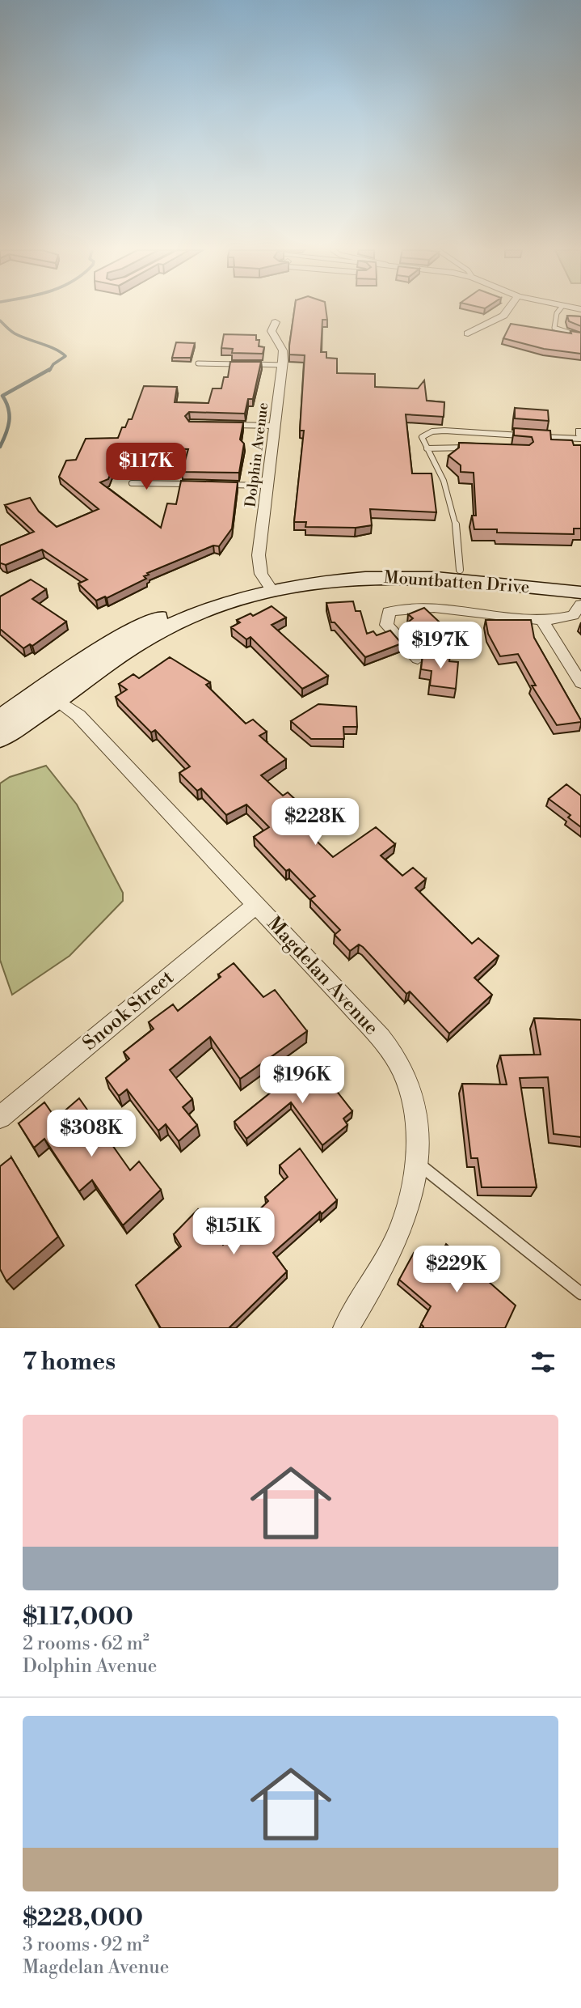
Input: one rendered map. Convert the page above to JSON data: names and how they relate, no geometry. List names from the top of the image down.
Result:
{
  "streets": {
    "main road": ["Mountbatten Drive"],
    "street": ["Dolphin Avenue", "Magdelan Avenue", "Snook Street"]
  },
  "crossings": [
    ["Dolphin Avenue", "Mountbatten Drive"],
    ["Mountbatten Drive", "Magdelan Avenue"],
    ["Magdelan Avenue", "Snook Street"]
  ],
  "page": {
    "price": [
      "$117K",
      "$197K",
      "$228K",
      "$196K",
      "$308K",
      "$151K",
      "$229K"
    ],
    "heading": "7 homes",
    "list": [
      {
        "name": "$117,000",
        "note": "2 rooms · 62 m² · Dolphin Avenue"
      },
      {
        "name": "$228,000",
        "note": "3 rooms · 92 m² · Magdelan Avenue"
      }
    ]
  }
}
